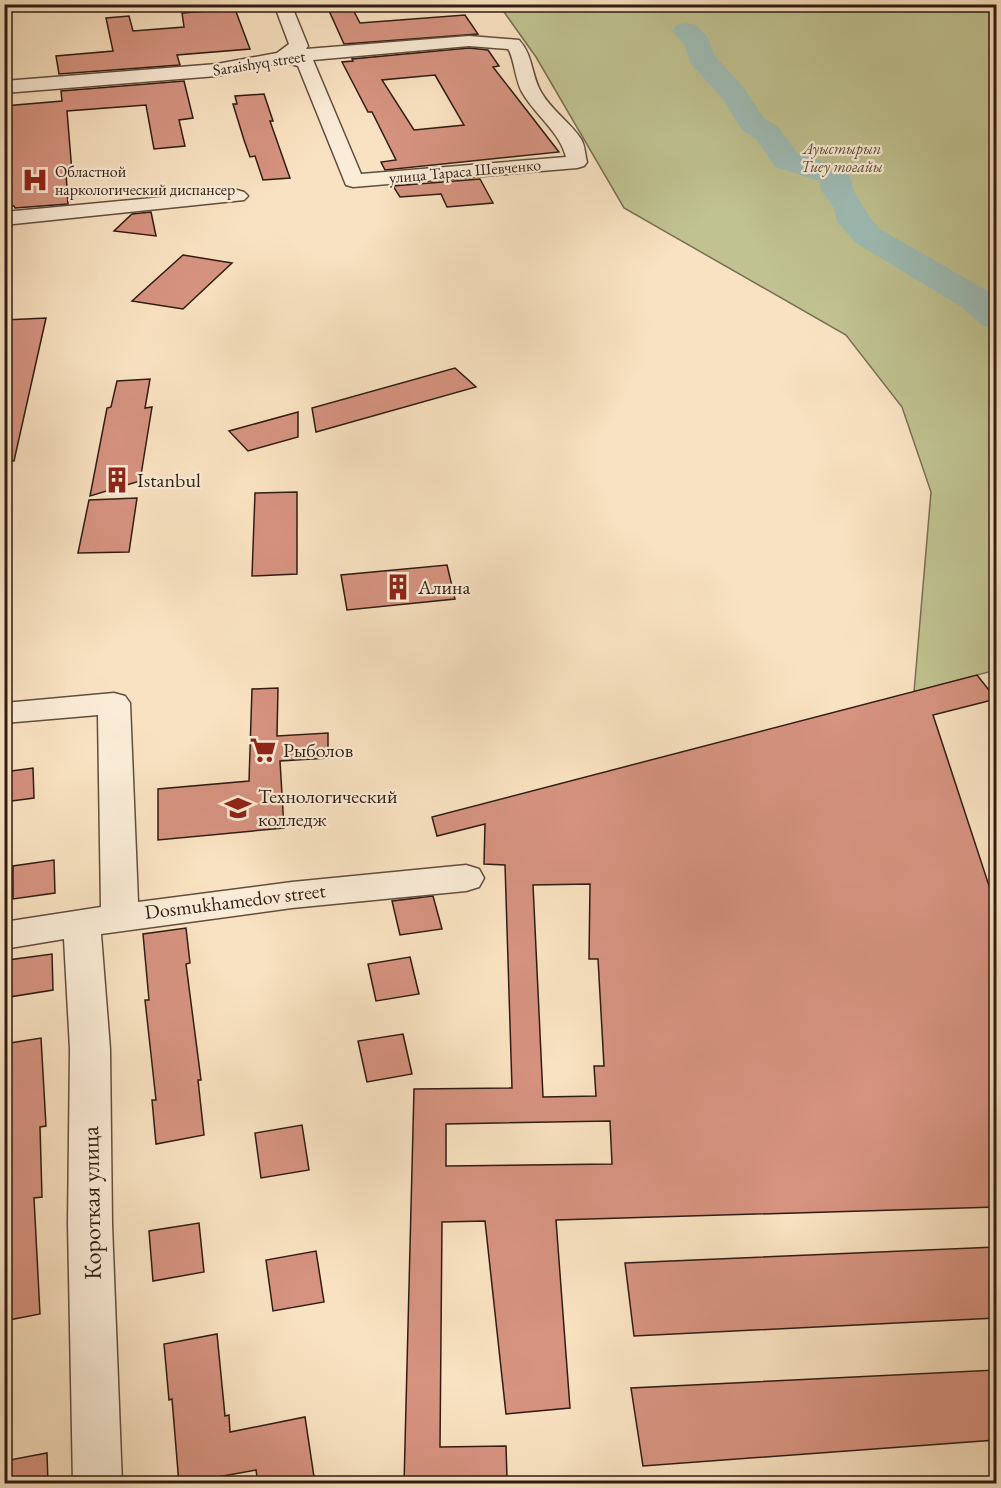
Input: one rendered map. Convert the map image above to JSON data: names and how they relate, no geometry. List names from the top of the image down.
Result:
{
  "streets": {
    "street": [
      "Saraishyq street",
      "улица Тараса Шевченко",
      "Dosmukhamedov street",
      "Короткая улица"
    ]
  },
  "crossings": [
    ["Saraishyq street", "улица Тараса Шевченко"],
    ["Dosmukhamedov street", "Короткая улица"]
  ],
  "parks": ["Ауыстырып Тиеу тоғайы"],
  "places": {
    "hospital": ["Областной наркологический диспансер"],
    "building": ["Istanbul", "Алина"],
    "supermarket": ["Рыболов"],
    "school or university": ["Технологический колледж"]
  }
}
